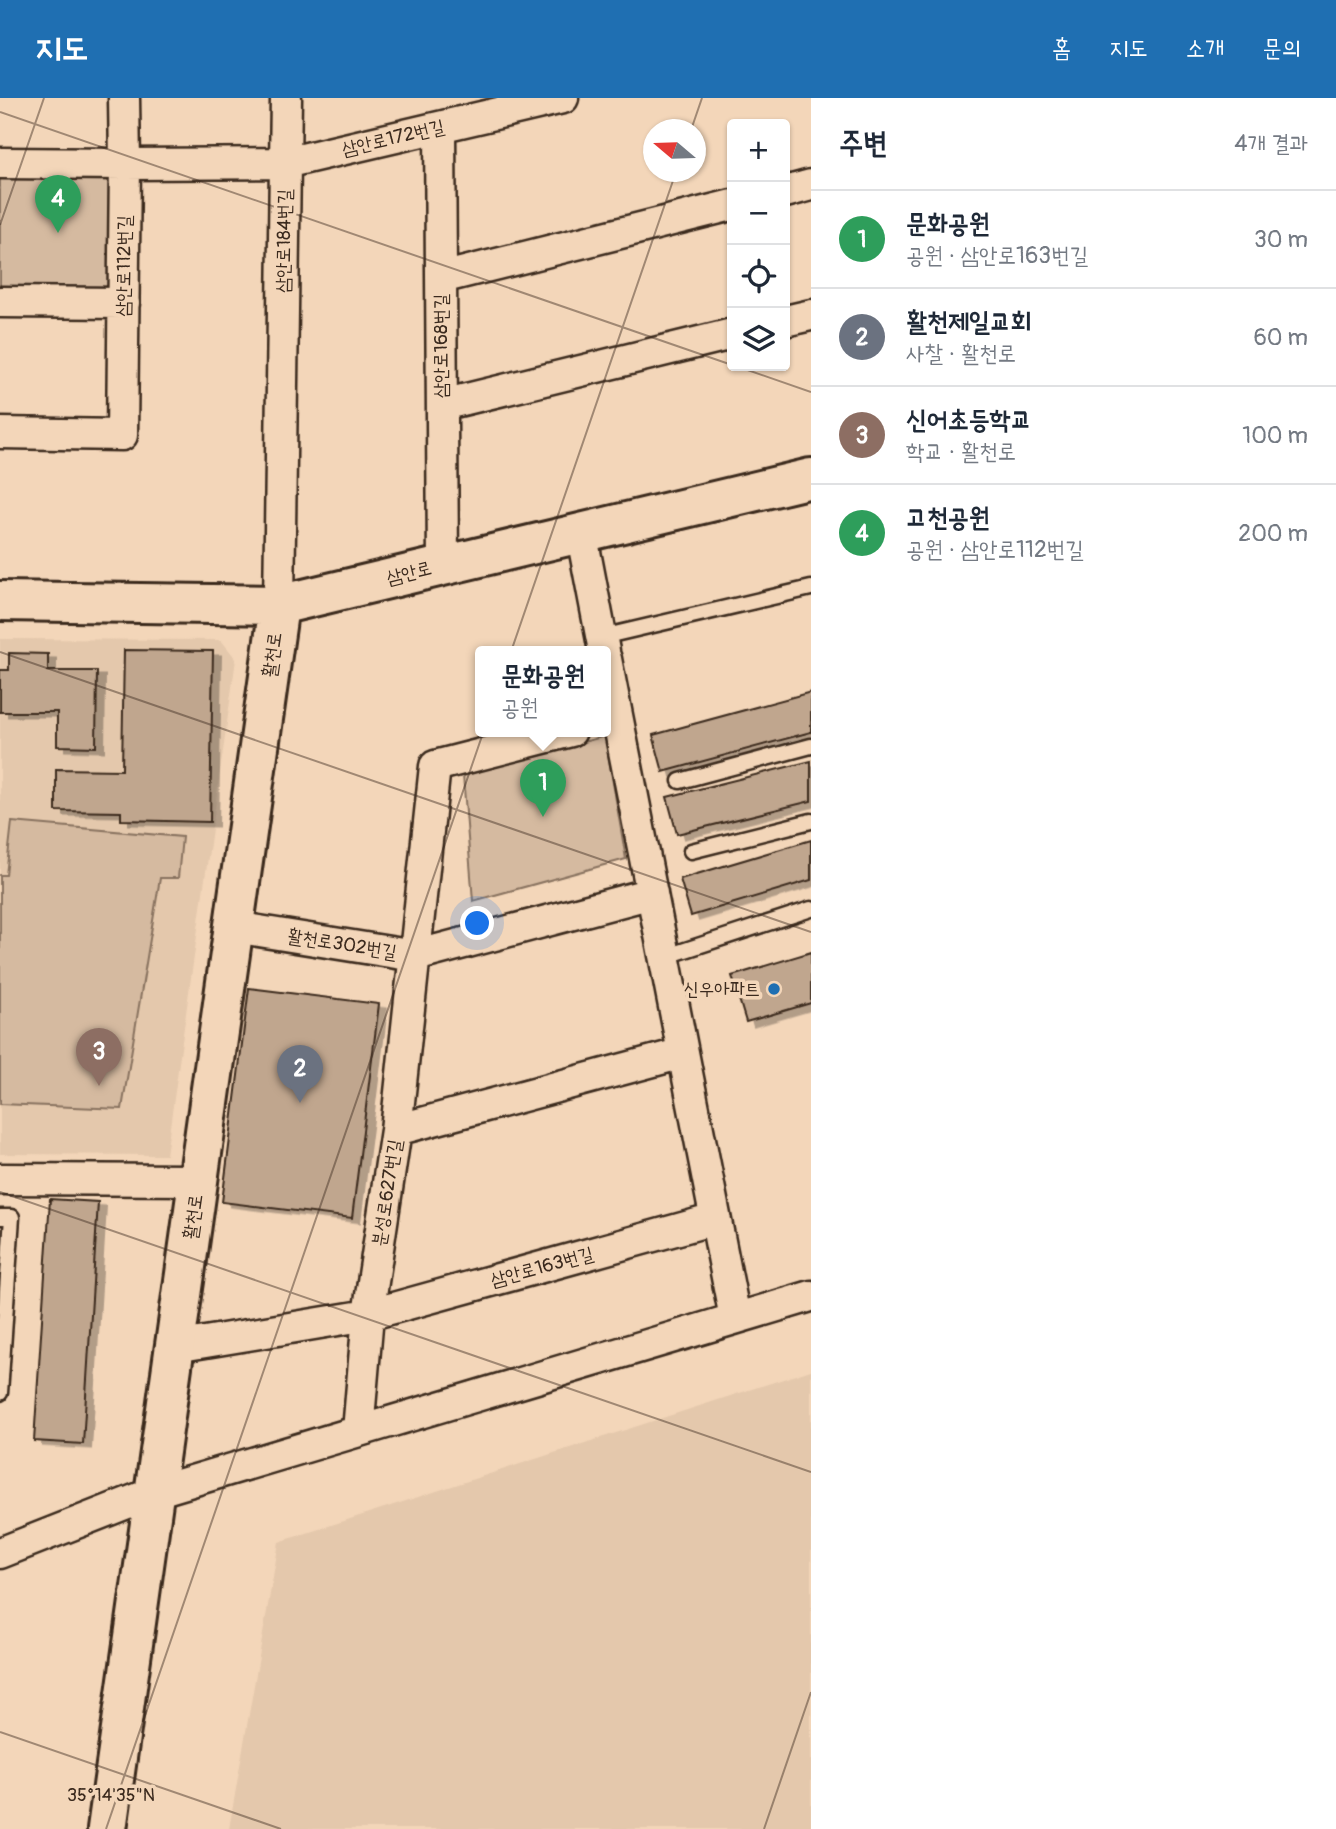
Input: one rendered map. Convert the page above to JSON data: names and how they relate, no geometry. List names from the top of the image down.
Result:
{
  "streets": {
    "street": [
      "삼안로172번길",
      "삼안로184번길",
      "삼안로112번길",
      "삼안로168번길",
      "삼안로",
      "활천로",
      "활천로302번길",
      "분성로627번길",
      "삼안로163번길"
    ]
  },
  "crossings": [
    ["삼안로172번길", "삼안로184번길"],
    ["삼안로172번길", "삼안로168번길"],
    ["삼안로184번길", "삼안로112번길"],
    ["삼안로184번길", "삼안로"],
    ["삼안로184번길", "활천로"],
    ["삼안로168번길", "삼안로"],
    ["삼안로", "활천로"],
    ["활천로", "활천로302번길"],
    ["활천로", "삼안로163번길"],
    ["활천로302번길", "분성로627번길"],
    ["분성로627번길", "삼안로163번길"]
  ],
  "places": ["신우아파트"],
  "north": "left",
  "page": {
    "header": "지도",
    "nav": [
      "홈",
      "지도",
      "소개",
      "문의"
    ],
    "heading": ["주변", "4개 결과"],
    "map_buttons": ["+", "−"],
    "pins": [
      "4",
      "1",
      "3",
      "2"
    ],
    "list": [
      {
        "mark": "1",
        "name": "문화공원",
        "note": "공원 · 삼안로163번길",
        "value": "30 m"
      },
      {
        "mark": "2",
        "name": "활천제일교회",
        "note": "사찰 · 활천로",
        "value": "60 m"
      },
      {
        "mark": "3",
        "name": "신어초등학교",
        "note": "학교 · 활천로",
        "value": "100 m"
      },
      {
        "mark": "4",
        "name": "고천공원",
        "note": "공원 · 삼안로112번길",
        "value": "200 m"
      }
    ],
    "popup": ["문화공원", "공원"]
  },
  "coordinates": ["35°14'35\"N"]
}
